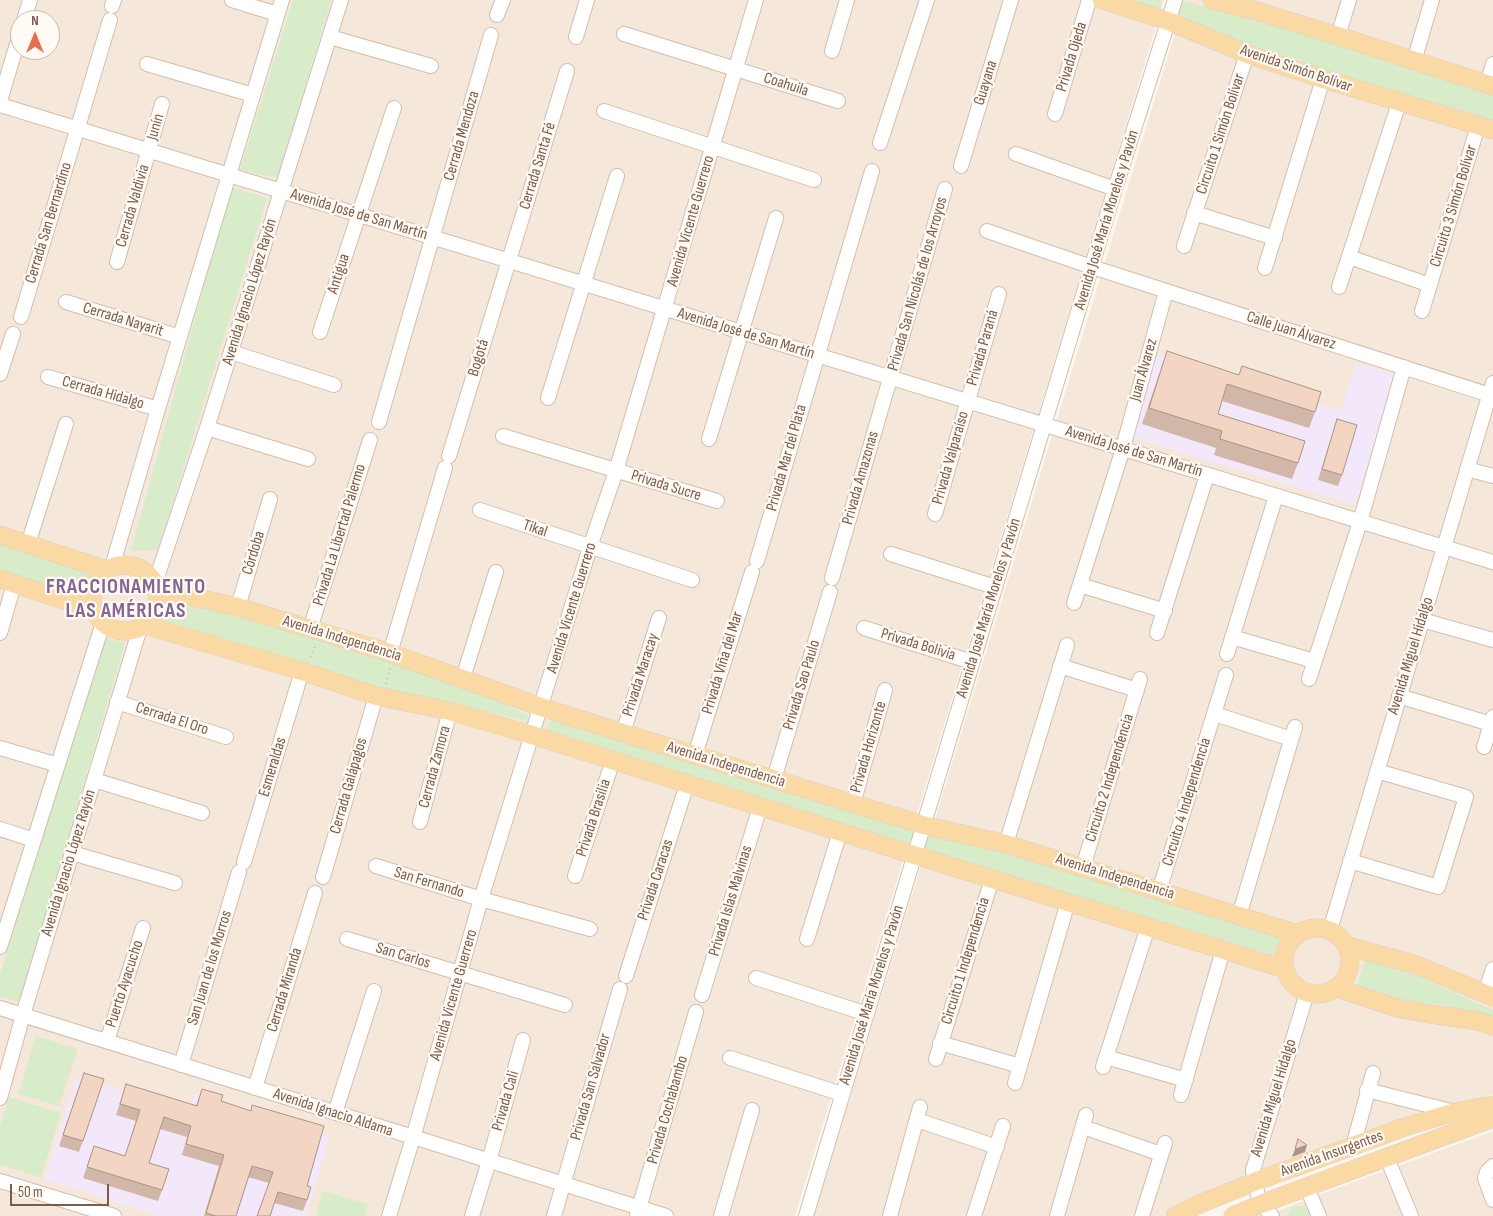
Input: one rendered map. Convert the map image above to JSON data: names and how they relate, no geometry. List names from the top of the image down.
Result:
{
  "streets": {
    "main road": ["Avenida Simón Bolívar", "Avenida Independencia", "Avenida Insurgentes"],
    "street": [
      "Privada Ojeda",
      "Guayana",
      "Coahuila",
      "Junín",
      "Circuito 1 Simón Bolívar",
      "Cerrada Mendoza",
      "Cerrada Santa Fé",
      "Cerrada Valdivia",
      "Circuito 3 Simón Bolívar",
      "Avenida José de San Martín",
      "Avenida José María Morelos y Pavón",
      "Avenida Vicente Guerrero",
      "Cerrada San Bernardino",
      "Antigua",
      "Privada San Nicolás de los Arroyos",
      "Avenida Ignacio López Rayón",
      "Cerrada Nayarit",
      "Calle Juan Álvarez",
      "Privada Paraná",
      "Bogotá",
      "Juan Álvarez",
      "Cerrada Hidalgo",
      "Privada Mar del Plata",
      "Privada Valparaíso",
      "Privada Amazonas",
      "Privada Sucre",
      "Tikal",
      "Privada La Libertad Palermo",
      "Córdoba",
      "Privada Bolivia",
      "Avenida Miguel Hidalgo",
      "Privada Viña del Mar",
      "Privada Maracay",
      "Privada Sao Paulo",
      "Cerrada El Oro",
      "Privada Horizonte",
      "Esmeraldas",
      "Cerrada Zamora",
      "Circuito 2 Independencia",
      "Cerrada Galápagos",
      "Circuito 4 Independencia",
      "Privada Brasilia",
      "Privada Caracas",
      "San Fernando",
      "Privada Islas Malvinas",
      "San Carlos",
      "Circuito 1 Independencia",
      "San Juan de los Morros",
      "Puerto Ayacucho",
      "Cerrada Miranda",
      "Privada San Salvador",
      "Privada Cali",
      "Privada Cochabambo",
      "Avenida Ignacio Aldama"
    ]
  },
  "crossings": [
    ["Avenida Simón Bolívar", "Circuito 1 Simón Bolívar"],
    ["Avenida Simón Bolívar", "Circuito 3 Simón Bolívar"],
    ["Avenida Simón Bolívar", "Avenida José María Morelos y Pavón"],
    ["Coahuila", "Avenida Vicente Guerrero"],
    ["Junín", "Cerrada Valdivia"],
    ["Junín", "Avenida José de San Martín"],
    ["Cerrada Mendoza", "Avenida José de San Martín"],
    ["Cerrada Santa Fé", "Avenida José de San Martín"],
    ["Cerrada Santa Fé", "Bogotá"],
    ["Cerrada Valdivia", "Avenida José de San Martín"],
    ["Avenida José de San Martín", "Avenida José María Morelos y Pavón"],
    ["Avenida José de San Martín", "Avenida Vicente Guerrero"],
    ["Avenida José de San Martín", "Cerrada San Bernardino"],
    ["Avenida José de San Martín", "Antigua"],
    ["Avenida José de San Martín", "Privada San Nicolás de los Arroyos"],
    ["Avenida José de San Martín", "Avenida Ignacio López Rayón"],
    ["Avenida José de San Martín", "Privada Paraná"],
    ["Avenida José de San Martín", "Bogotá"],
    ["Avenida José de San Martín", "Juan Álvarez"],
    ["Avenida José de San Martín", "Privada Mar del Plata"],
    ["Avenida José de San Martín", "Privada Valparaíso"],
    ["Avenida José de San Martín", "Privada Amazonas"],
    ["Avenida José de San Martín", "Avenida Miguel Hidalgo"],
    ["Avenida José María Morelos y Pavón", "Calle Juan Álvarez"],
    ["Avenida José María Morelos y Pavón", "Avenida Independencia"],
    ["Avenida José María Morelos y Pavón", "Privada Bolivia"],
    ["Avenida Vicente Guerrero", "Privada Sucre"],
    ["Avenida Vicente Guerrero", "Tikal"],
    ["Avenida Vicente Guerrero", "Avenida Independencia"],
    ["Avenida Vicente Guerrero", "San Fernando"],
    ["Avenida Vicente Guerrero", "San Carlos"],
    ["Avenida Vicente Guerrero", "Avenida Ignacio Aldama"],
    ["Privada San Nicolás de los Arroyos", "Privada Amazonas"],
    ["Avenida Ignacio López Rayón", "Avenida Independencia"],
    ["Avenida Ignacio López Rayón", "Cerrada El Oro"],
    ["Avenida Ignacio López Rayón", "Avenida Ignacio Aldama"],
    ["Calle Juan Álvarez", "Juan Álvarez"],
    ["Calle Juan Álvarez", "Avenida Miguel Hidalgo"],
    ["Privada Paraná", "Privada Valparaíso"],
    ["Bogotá", "Avenida Independencia"],
    ["Privada Mar del Plata", "Privada Viña del Mar"],
    ["Privada Amazonas", "Privada Sao Paulo"],
    ["Privada La Libertad Palermo", "Avenida Independencia"],
    ["Córdoba", "Avenida Independencia"],
    ["Avenida Independencia", "Avenida Miguel Hidalgo"],
    ["Avenida Independencia", "Privada Viña del Mar"],
    ["Avenida Independencia", "Privada Maracay"],
    ["Avenida Independencia", "Privada Sao Paulo"],
    ["Avenida Independencia", "Privada Horizonte"],
    ["Avenida Independencia", "Esmeraldas"],
    ["Avenida Independencia", "Cerrada Zamora"],
    ["Avenida Independencia", "Circuito 2 Independencia"],
    ["Avenida Independencia", "Cerrada Galápagos"],
    ["Avenida Independencia", "Circuito 4 Independencia"],
    ["Avenida Independencia", "Privada Brasilia"],
    ["Avenida Independencia", "Privada Caracas"],
    ["Avenida Independencia", "Privada Islas Malvinas"],
    ["Avenida Independencia", "Circuito 1 Independencia"],
    ["Avenida Miguel Hidalgo", "Avenida Insurgentes"],
    ["Esmeraldas", "San Juan de los Morros"],
    ["San Juan de los Morros", "Avenida Ignacio Aldama"],
    ["Puerto Ayacucho", "Avenida Ignacio Aldama"],
    ["Cerrada Miranda", "Avenida Ignacio Aldama"],
    ["Privada San Salvador", "Avenida Ignacio Aldama"],
    ["Privada Cali", "Avenida Ignacio Aldama"],
    ["Privada Cochabambo", "Avenida Ignacio Aldama"]
  ],
  "districts": ["FRACCIONAMIENTO LAS AMÉRICAS"],
  "scale_bar": "50 m",
  "north": "top"
}
